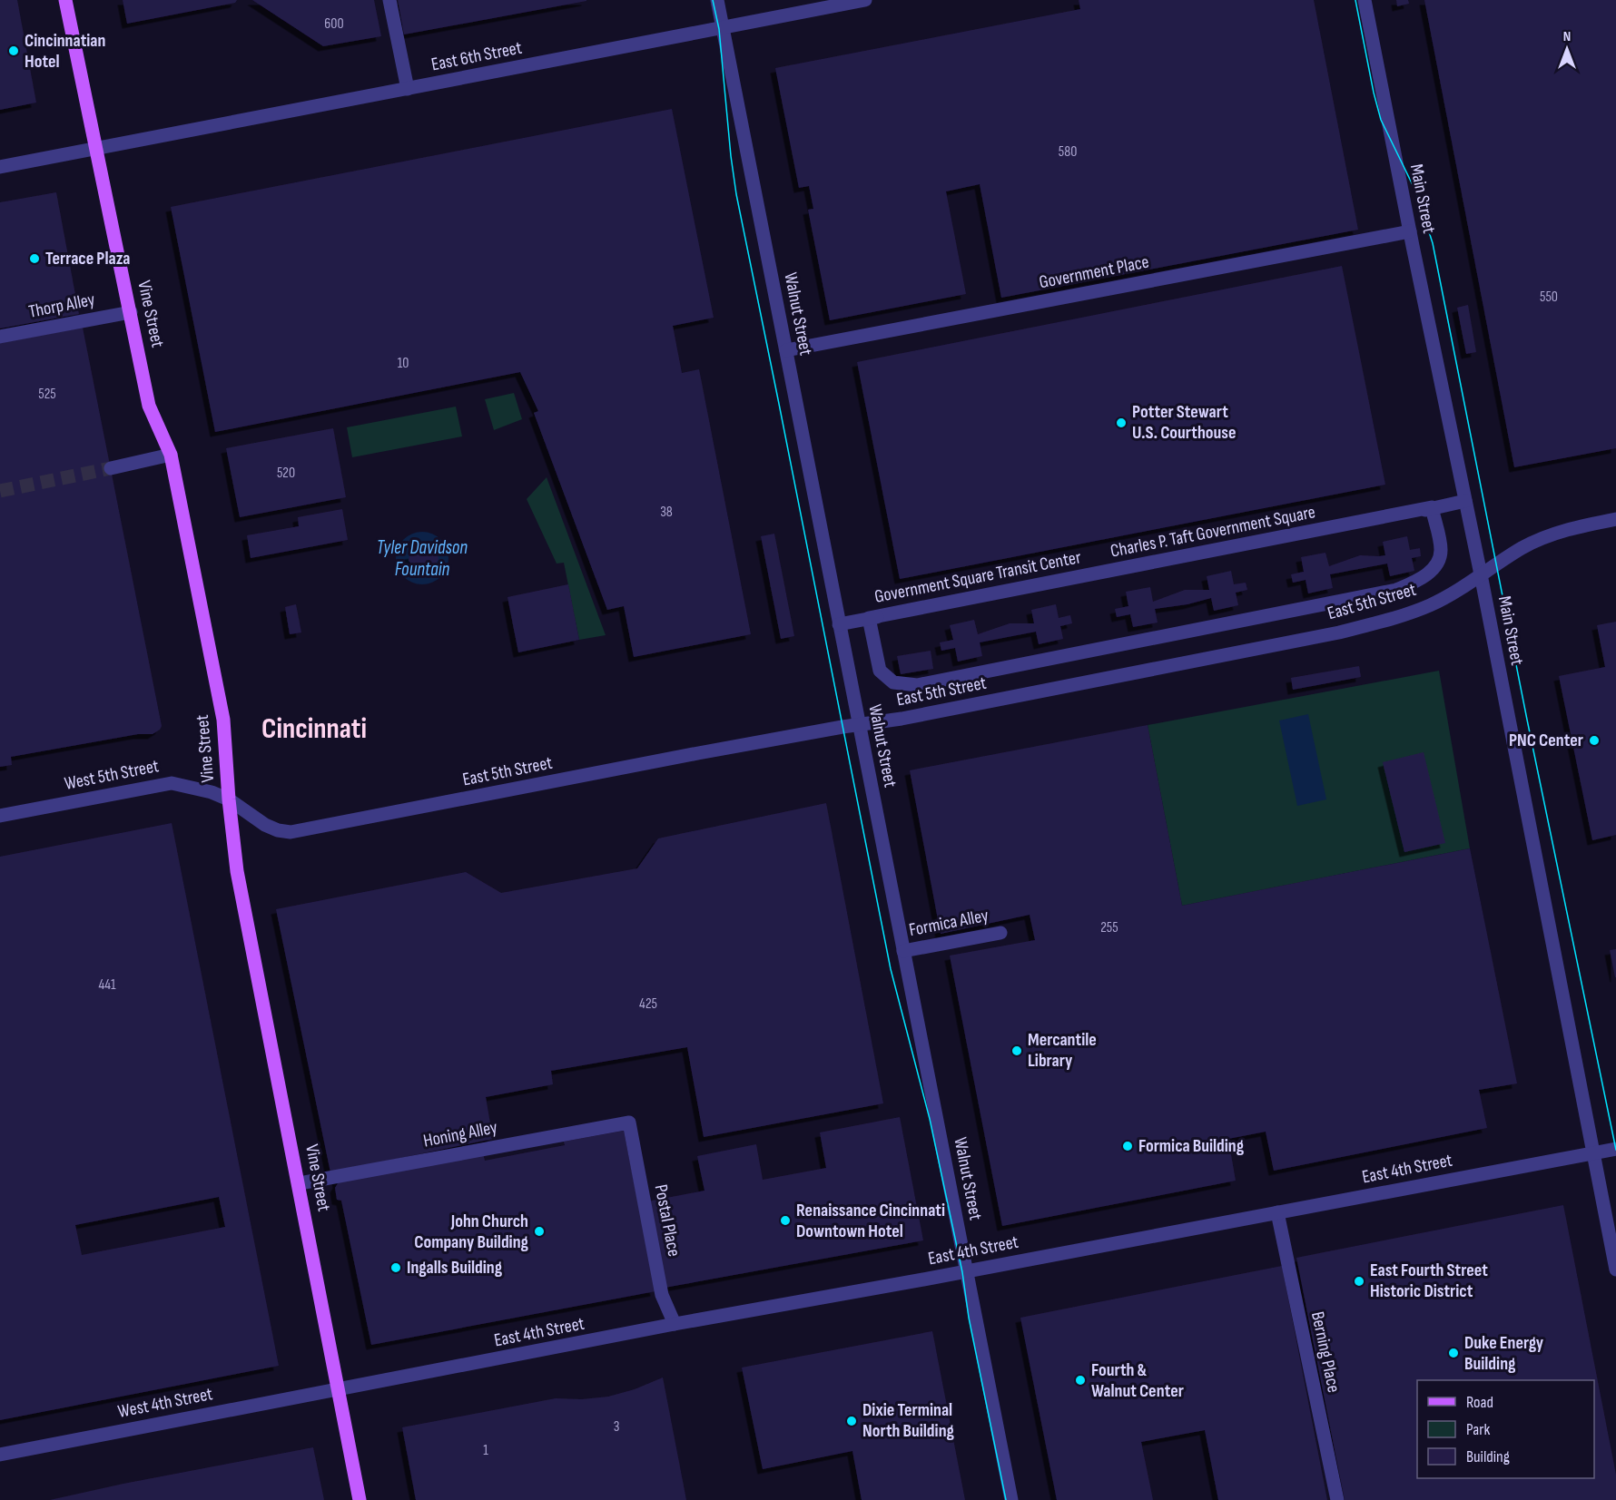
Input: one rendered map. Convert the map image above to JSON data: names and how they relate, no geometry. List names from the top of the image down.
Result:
{
  "streets": {
    "main road": ["Vine Street"],
    "street": [
      "East 6th Street",
      "Main Street",
      "Government Place",
      "Thorp Alley",
      "Walnut Street",
      "Charles P. Taft Government Square",
      "Government Square Transit Center",
      "East 5th Street",
      "West 5th Street",
      "Formica Alley",
      "Honing Alley",
      "East 4th Street",
      "Postal Place",
      "Berning Place",
      "West 4th Street"
    ]
  },
  "crossings": [
    ["East 6th Street", "Vine Street"],
    ["East 6th Street", "Walnut Street"],
    ["Main Street", "Government Place"],
    ["Main Street", "Charles P. Taft Government Square"],
    ["Main Street", "East 5th Street"],
    ["Main Street", "East 4th Street"],
    ["Government Place", "Walnut Street"],
    ["Thorp Alley", "Vine Street"],
    ["Vine Street", "East 5th Street"],
    ["Vine Street", "West 5th Street"],
    ["Vine Street", "Honing Alley"],
    ["Vine Street", "East 4th Street"],
    ["Vine Street", "West 4th Street"],
    ["Walnut Street", "Charles P. Taft Government Square"],
    ["Walnut Street", "East 5th Street"],
    ["Walnut Street", "Formica Alley"],
    ["Walnut Street", "East 4th Street"],
    ["Charles P. Taft Government Square", "Government Square Transit Center"],
    ["East 5th Street", "West 5th Street"],
    ["Honing Alley", "Postal Place"],
    ["East 4th Street", "Postal Place"],
    ["East 4th Street", "Berning Place"],
    ["East 4th Street", "West 4th Street"]
  ],
  "districts": ["Cincinnati"],
  "water": ["Tyler Davidson Fountain"],
  "places": [
    "Cincinnatian Hotel",
    "Terrace Plaza",
    "Potter Stewart U.S. Courthouse",
    "PNC Center",
    "Mercantile Library",
    "Formica Building",
    "Renaissance Cincinnati Downtown Hotel",
    "John Church Company Building",
    "Ingalls Building",
    "East Fourth Street Historic District",
    "Duke Energy Building",
    "Fourth & Walnut Center",
    "Dixie Terminal North Building"
  ],
  "house_numbers": [
    "600",
    "580",
    "550",
    "10",
    "525",
    "520",
    "38",
    "255",
    "441",
    "425",
    "3",
    "1"
  ],
  "legend": ["Road", "Park", "Building"],
  "north": "top"
}
